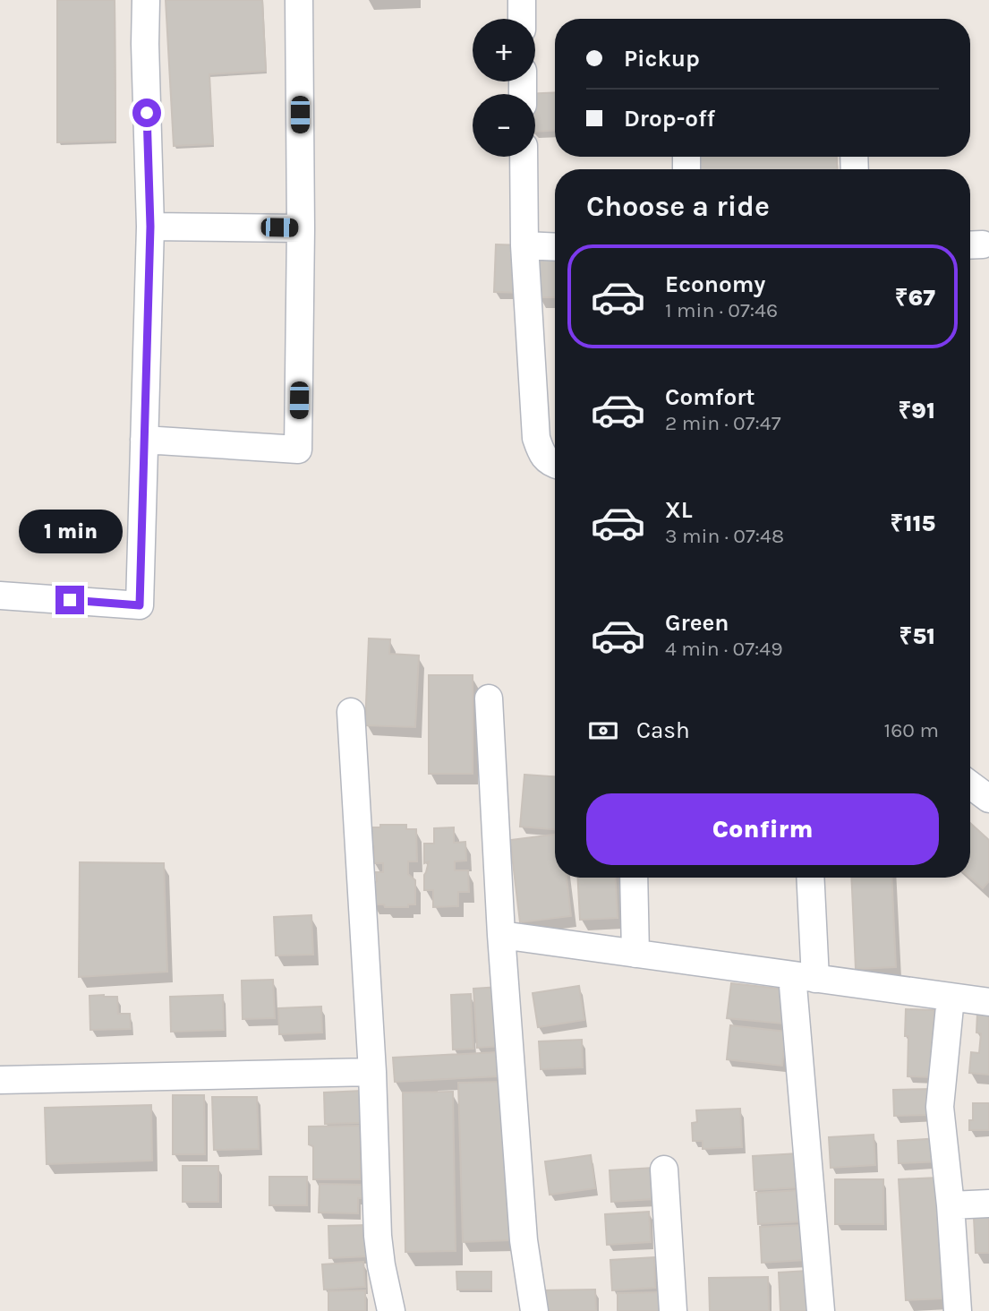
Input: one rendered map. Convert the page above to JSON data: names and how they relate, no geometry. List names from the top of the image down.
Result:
{
  "page": {
    "map_buttons": ["+", "−"],
    "banner": ["Pickup", "Drop-off"],
    "heading": "Choose a ride",
    "list": [
      {
        "name": "Economy",
        "note": "1 min · 07:46",
        "value": "₹67"
      },
      {
        "name": "Comfort",
        "note": "2 min · 07:47",
        "value": "₹91"
      },
      {
        "name": "XL",
        "note": "3 min · 07:48",
        "value": "₹115"
      },
      {
        "name": "Green",
        "note": "4 min · 07:49",
        "value": "₹51"
      }
    ],
    "bubble": "1 min",
    "pay": ["Cash", "160 m"],
    "buttons": "Confirm"
  }
}
